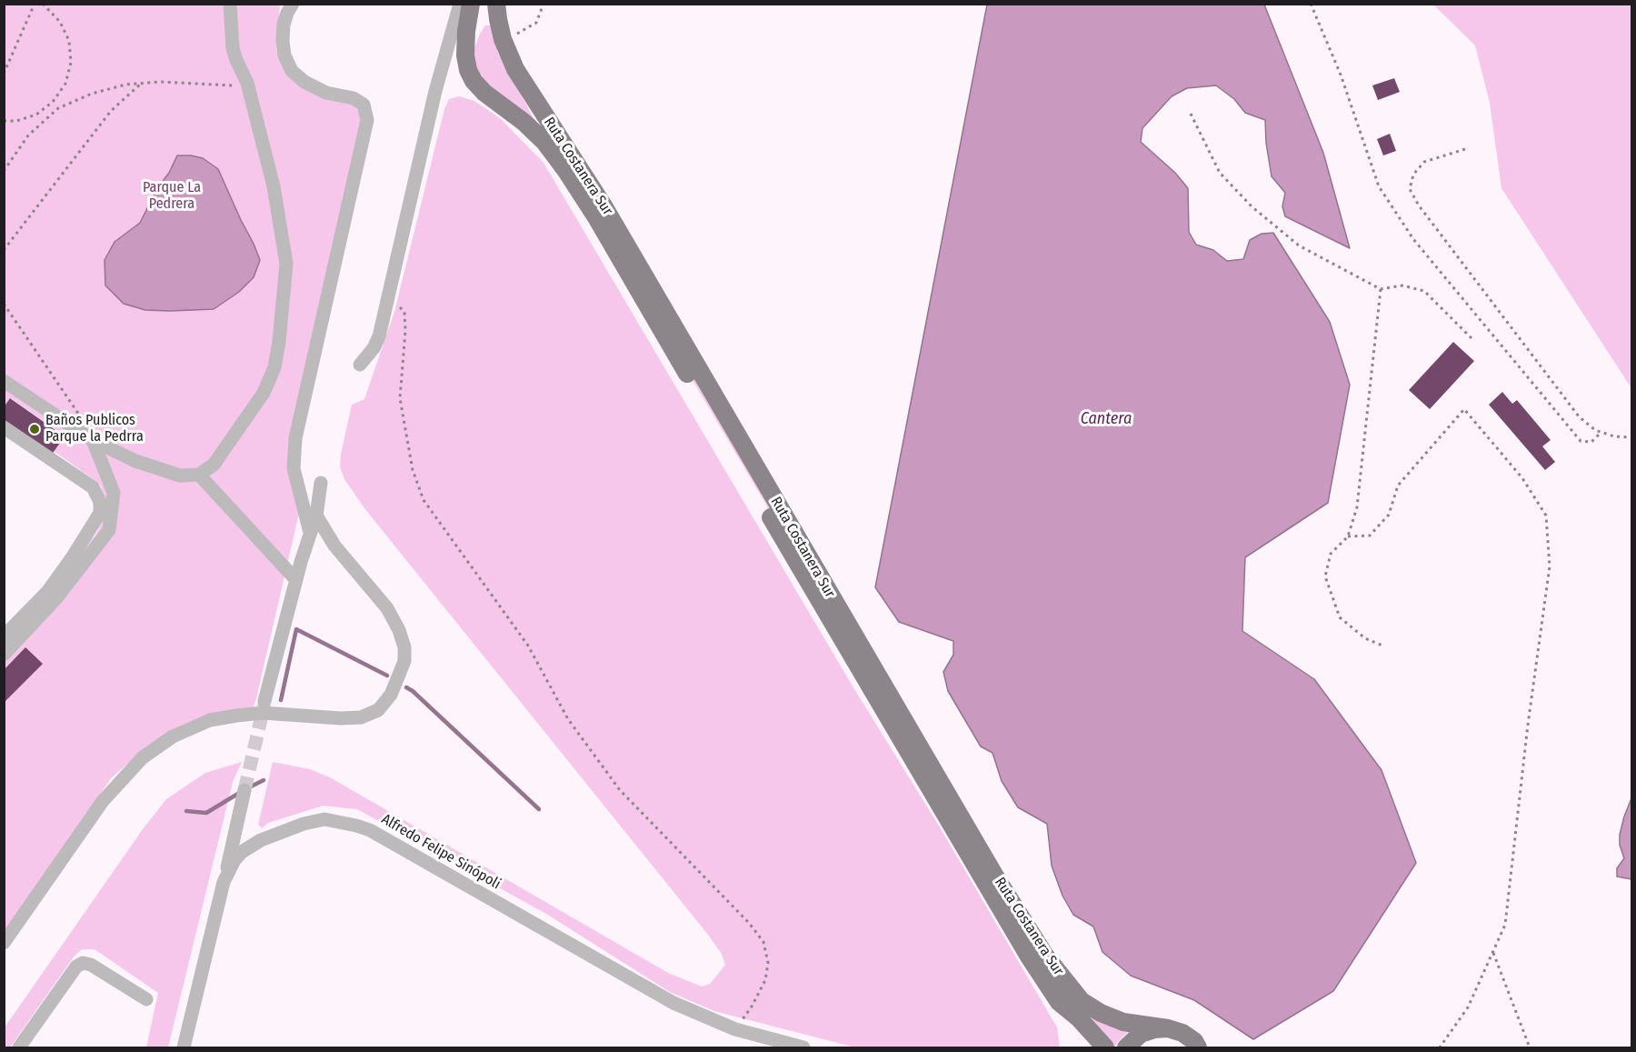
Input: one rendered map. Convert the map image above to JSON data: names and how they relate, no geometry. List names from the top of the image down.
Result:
{
  "streets": {
    "main road": ["Ruta Costanera Sur"],
    "street": ["Alfredo Felipe Sinópoli"]
  },
  "water": ["Cantera"],
  "parks": ["Parque La Pedrera"],
  "places": ["Baños Publicos Parque la Pedrra"]
}
